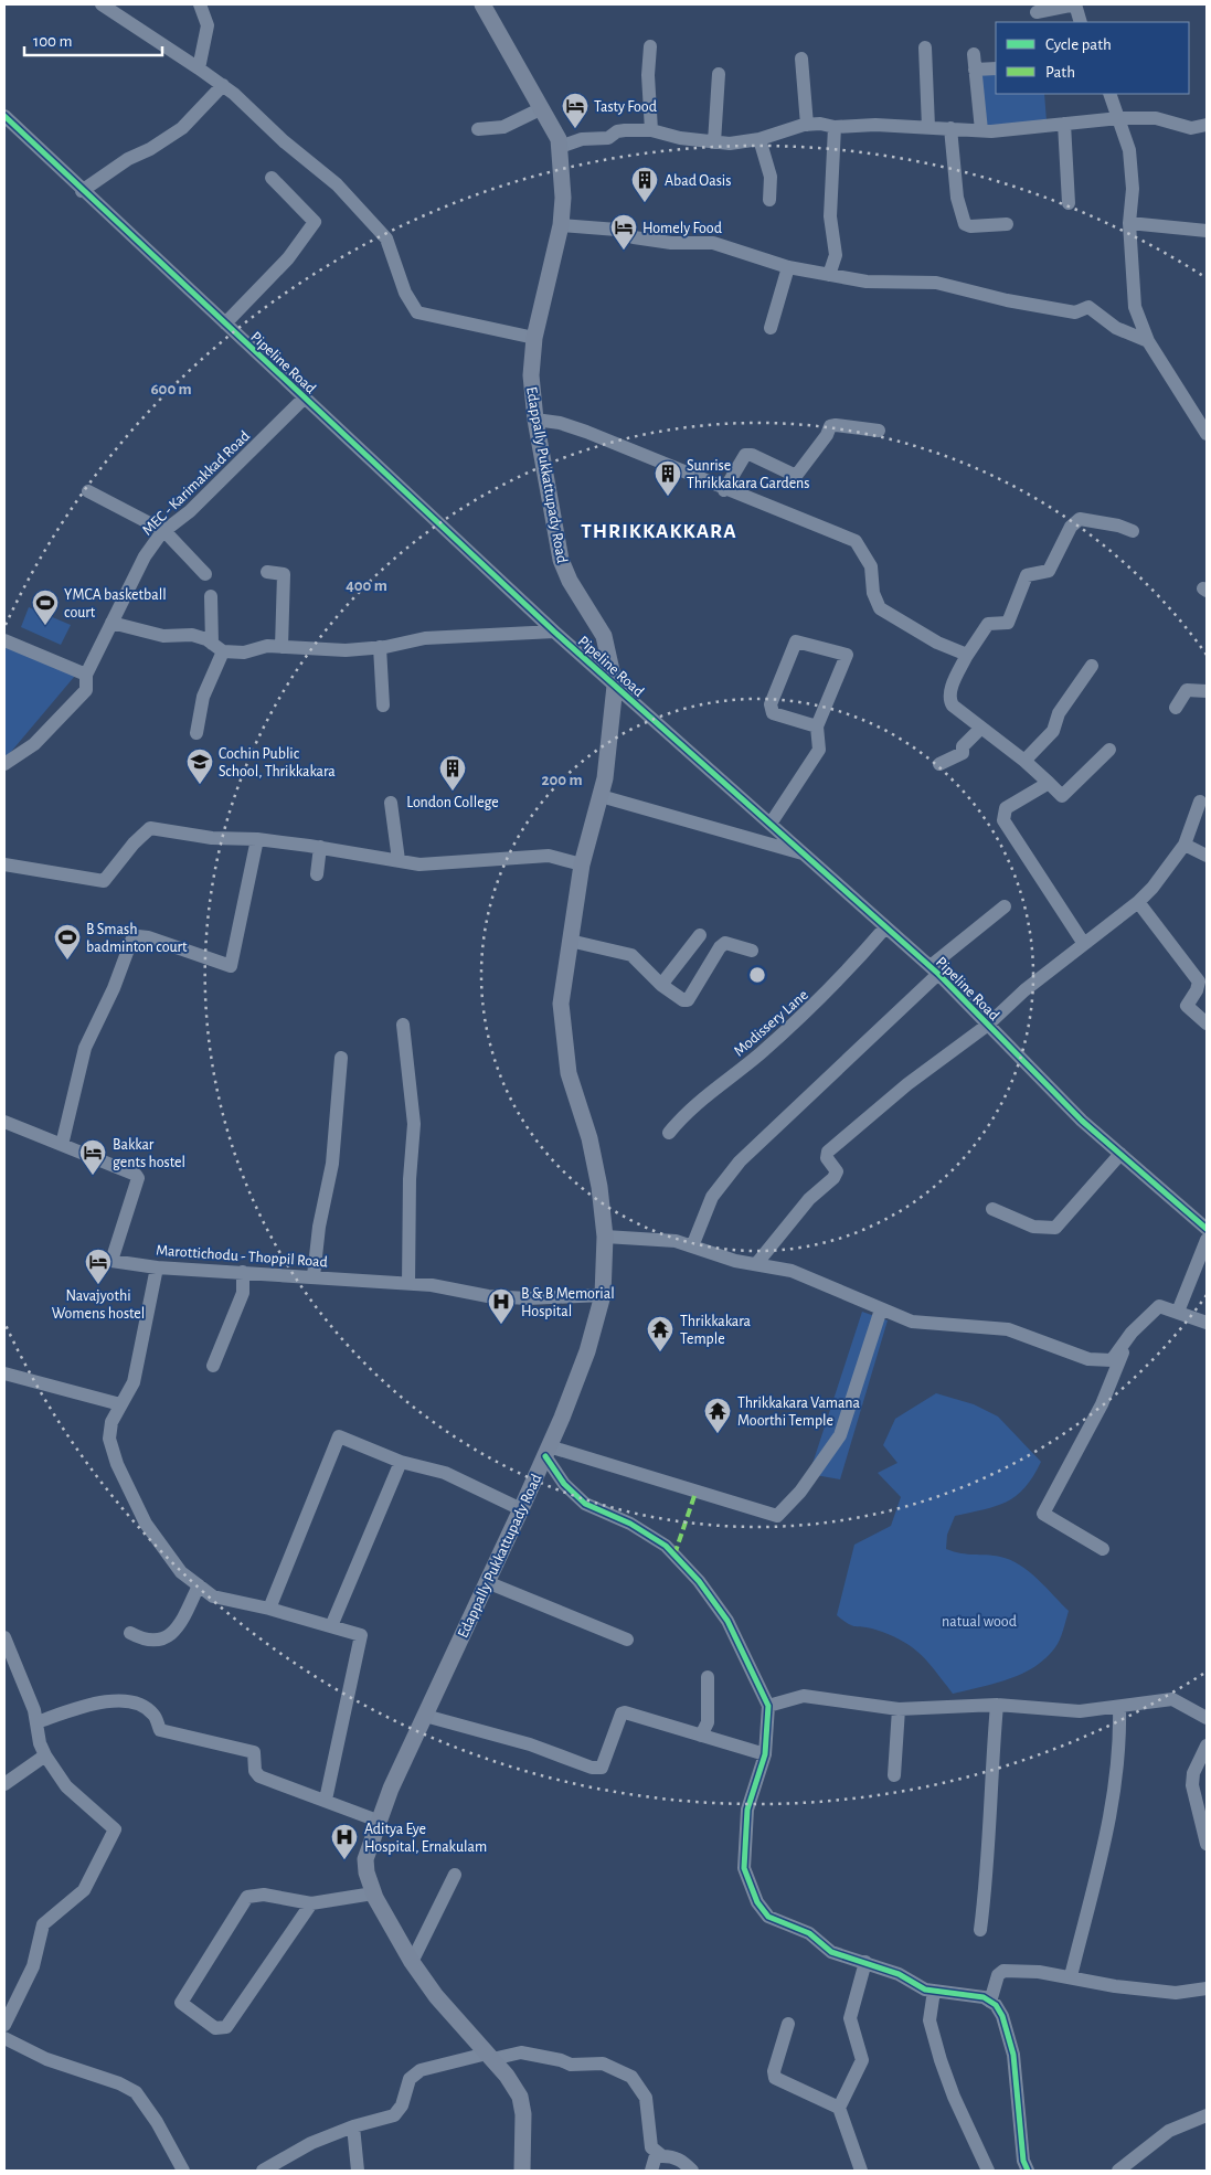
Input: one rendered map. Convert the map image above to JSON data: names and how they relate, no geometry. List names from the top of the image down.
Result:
{
  "streets": {
    "main road": ["Edappally Pukkattupady Road"],
    "street": [
      "Pipeline Road",
      "MEC - Karimakkad Road",
      "Modissery Lane",
      "Marottichodu - Thoppil Road"
    ]
  },
  "crossings": [
    ["Pipeline Road", "Edappally Pukkattupady Road"],
    ["Pipeline Road", "MEC - Karimakkad Road"],
    ["Pipeline Road", "Modissery Lane"],
    ["Edappally Pukkattupady Road", "Marottichodu - Thoppil Road"]
  ],
  "districts": ["THRIKKAKKARA"],
  "parks": ["natual wood"],
  "places": {
    "hotel": [
      "Tasty Food",
      "Homely Food",
      "Bakkar gents hostel",
      "Navajyothi Womens hostel"
    ],
    "building": ["Abad Oasis", "Sunrise Thrikkakara Gardens", "London College"],
    "sports": ["YMCA basketball court", "B Smash badminton court"],
    "school or university": ["Cochin Public School, Thrikkakara"],
    "hospital": ["B & B Memorial Hospital", "Aditya Eye Hospital, Ernakulam"],
    "temple": ["Thrikkakara Temple", "Thrikkakara Vamana Moorthi Temple"]
  },
  "legend": ["Cycle path", "Path"],
  "scale_bar": "100 m",
  "rings": ["600 m", "400 m", "200 m"]
}
